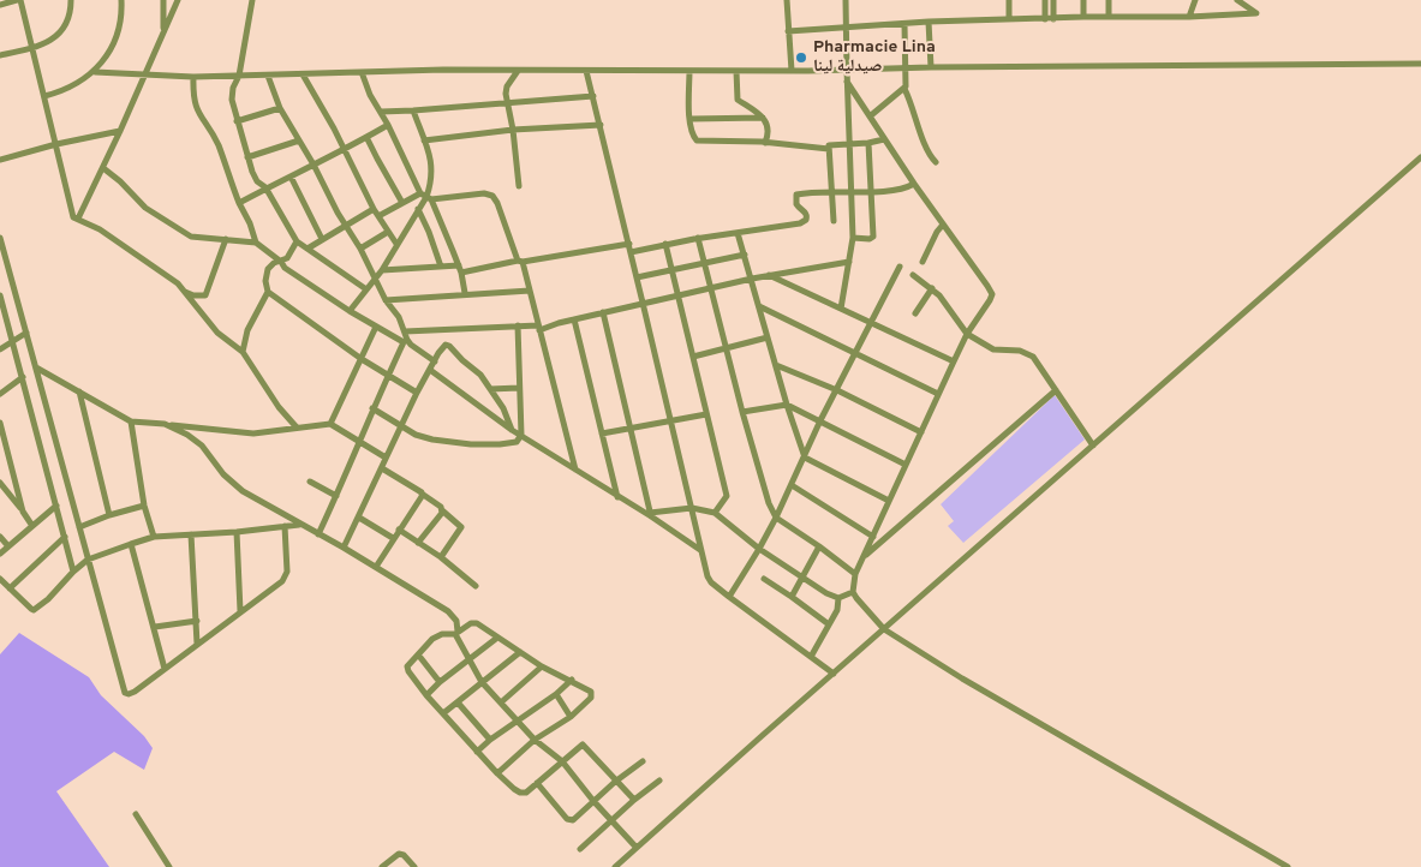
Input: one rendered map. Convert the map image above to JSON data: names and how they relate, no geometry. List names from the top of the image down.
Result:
{
  "places": ["Pharmacie Lina صيدلية لينا"]
}
